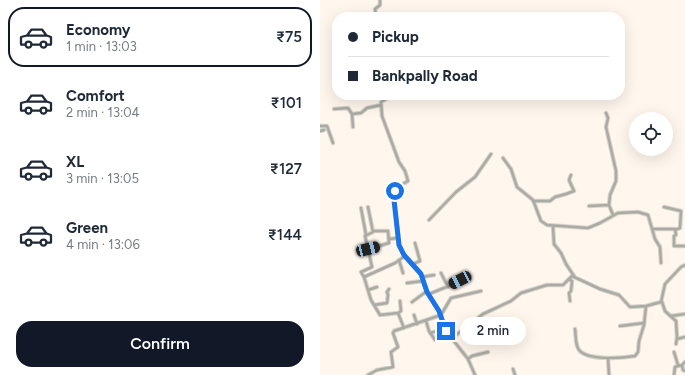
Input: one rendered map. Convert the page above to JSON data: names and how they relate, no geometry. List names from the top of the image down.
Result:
{
  "page": {
    "list": [
      {
        "name": "Economy",
        "note": "1 min · 13:03",
        "value": "₹75"
      },
      {
        "name": "Comfort",
        "note": "2 min · 13:04",
        "value": "₹101"
      },
      {
        "name": "XL",
        "note": "3 min · 13:05",
        "value": "₹127"
      },
      {
        "name": "Green",
        "note": "4 min · 13:06",
        "value": "₹144"
      }
    ],
    "banner": ["Pickup", "Bankpally Road"],
    "buttons": "Confirm",
    "bubble": "2 min"
  }
}
